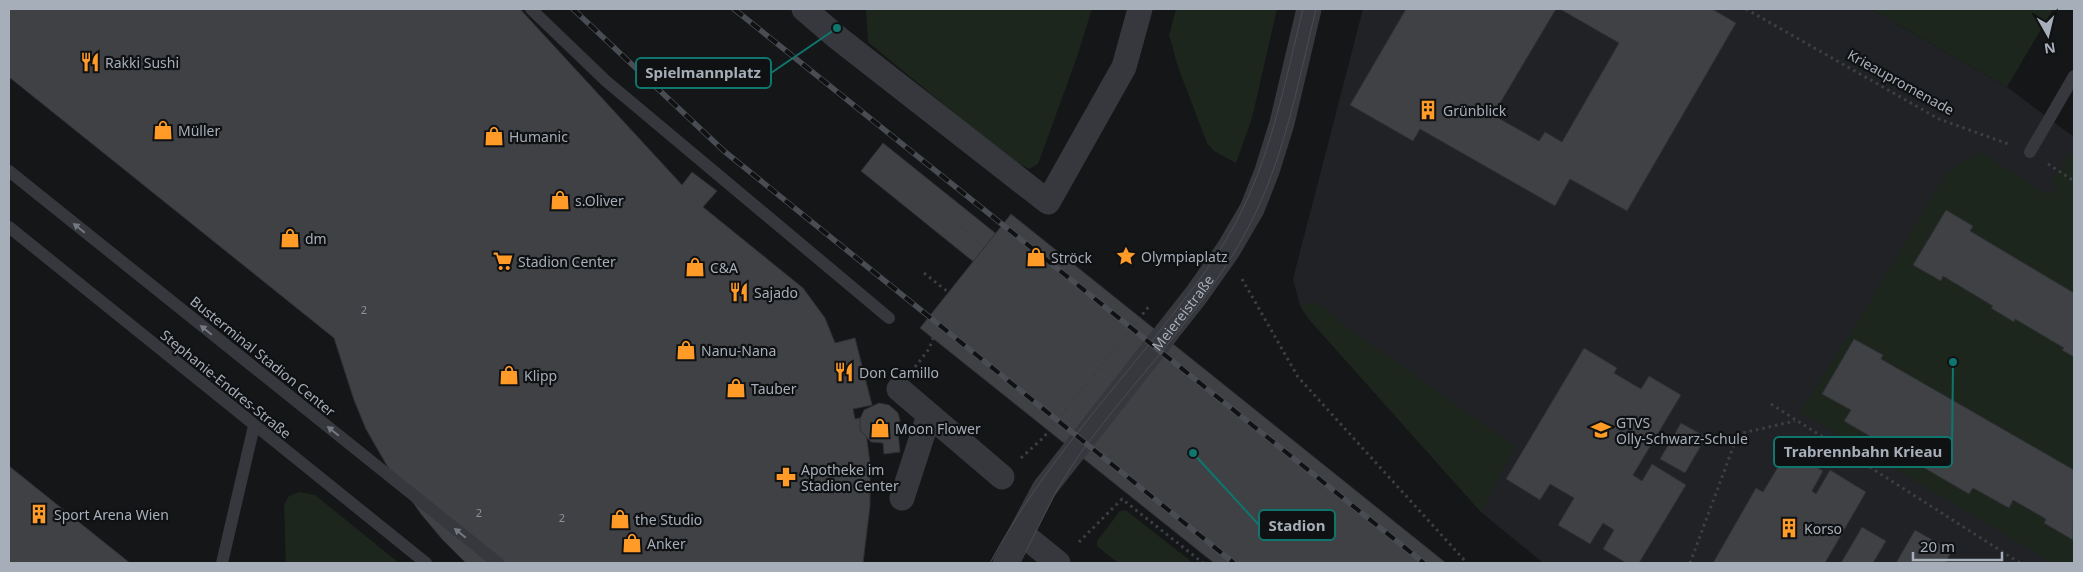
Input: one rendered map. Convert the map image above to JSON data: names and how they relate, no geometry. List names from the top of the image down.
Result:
{
  "streets": {
    "street": ["Meiereistraße"],
    "lane": ["Busterminal Stadion Center", "Stephanie-Endres-Straße"],
    "path": ["Krieaupromenade"]
  },
  "one_way": ["Busterminal Stadion Center"],
  "places": {
    "other": ["Spielmannplatz", "Trabrennbahn Krieau", "Stadion"],
    "restaurant": ["Rakki Sushi", "Sajado", "Don Camillo"],
    "building": ["Grünblick", "Sport Arena Wien", "Korso"],
    "shop": [
      "Müller",
      "Humanic",
      "s.Oliver",
      "dm",
      "Ströck",
      "C&A",
      "Nanu-Nana",
      "Klipp",
      "Tauber",
      "Moon Flower",
      "the Studio",
      "Anker"
    ],
    "place": ["Olympiaplatz"],
    "supermarket": ["Stadion Center"],
    "school or university": ["GTVS Olly-Schwarz-Schule"],
    "pharmacy": ["Apotheke im Stadion Center"]
  },
  "house_numbers": ["2", "2", "2"],
  "scale_bar": "20 m",
  "north": "bottom"
}
